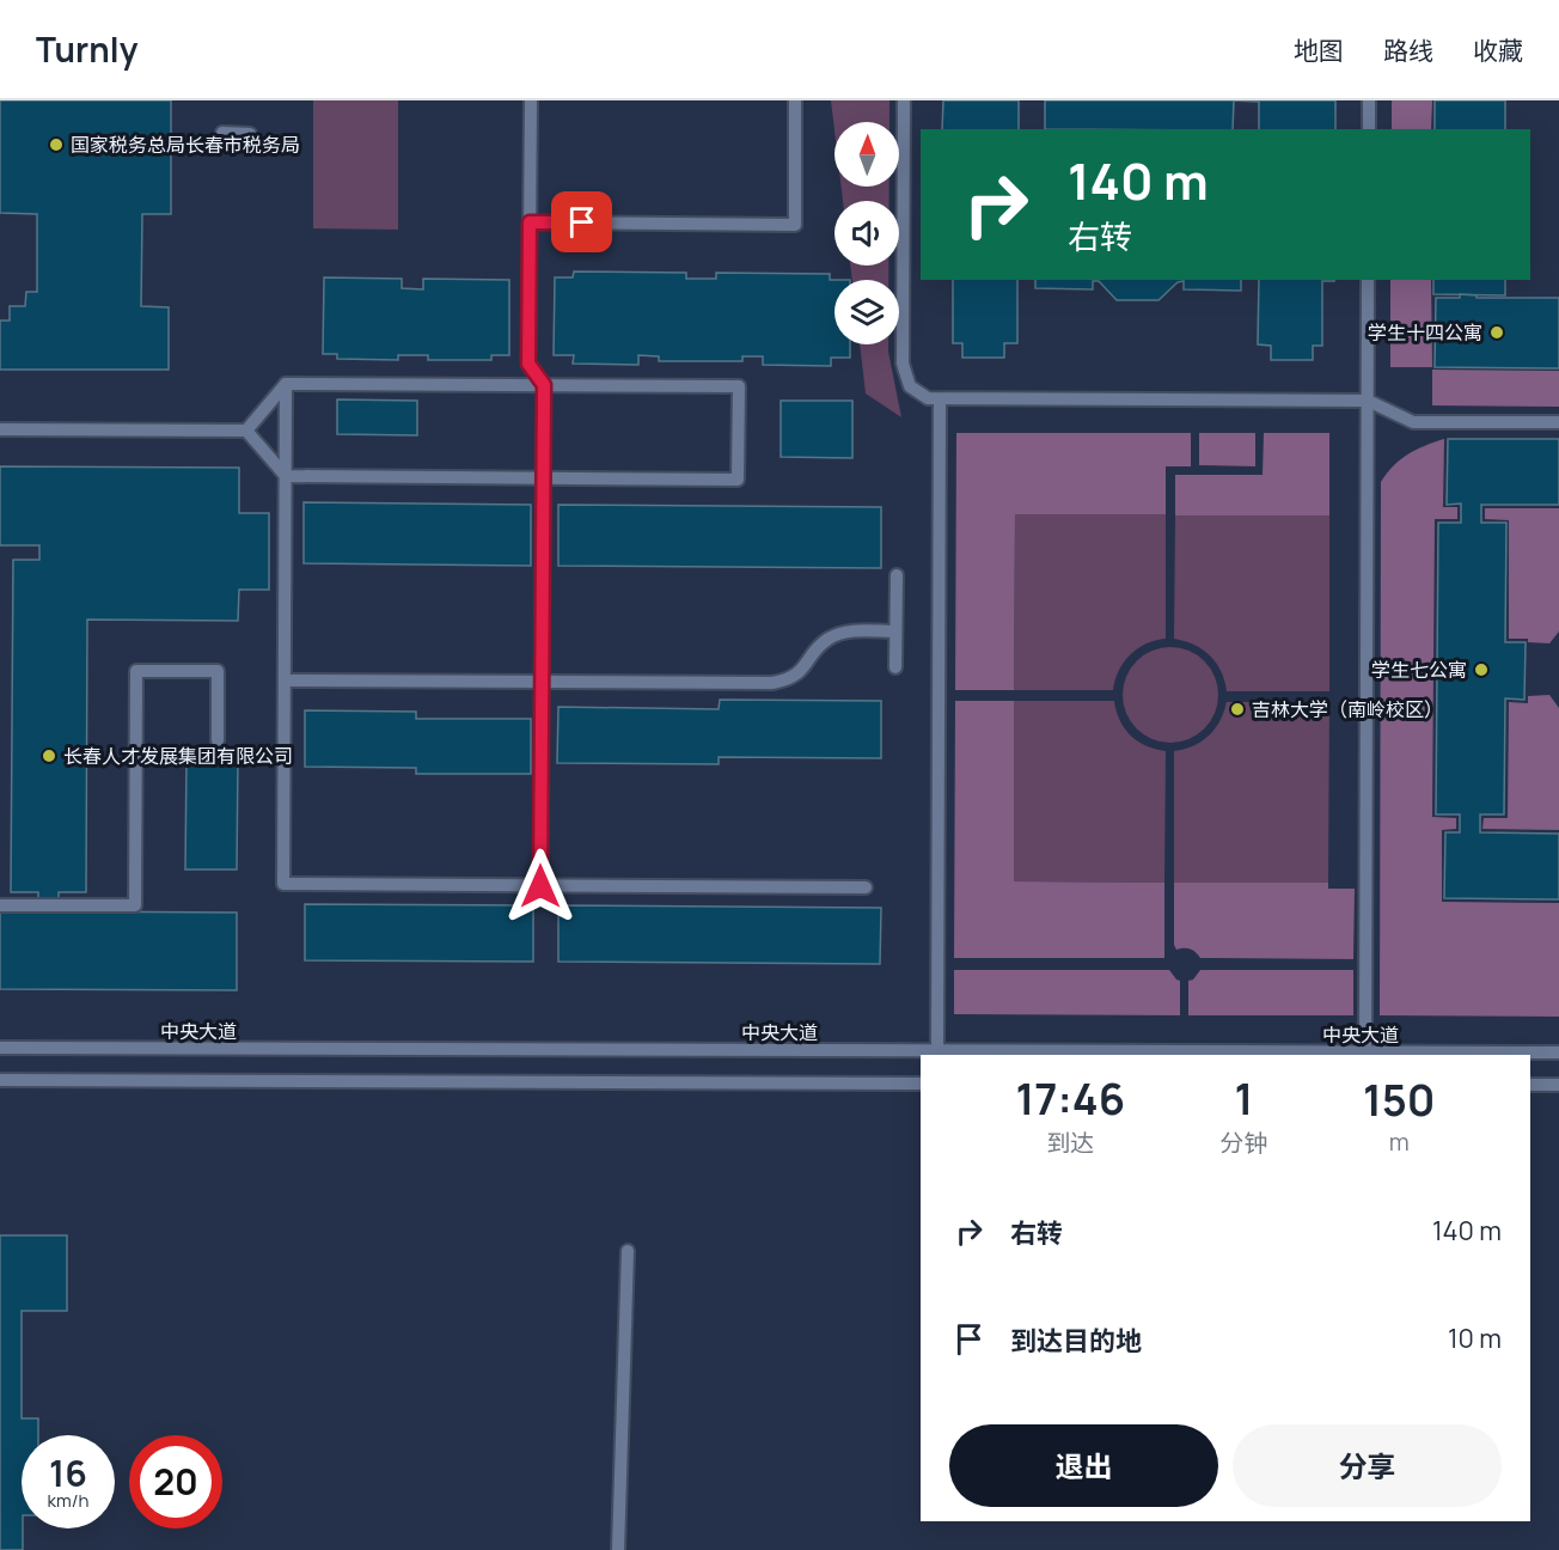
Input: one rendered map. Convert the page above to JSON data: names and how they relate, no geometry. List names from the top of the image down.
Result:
{
  "streets": {
    "lane": ["中央大道"]
  },
  "places": [
    "国家税务总局长春市税务局",
    "学生十四公寓",
    "学生七公寓",
    "吉林大学（南岭校区）",
    "长春人才发展集团有限公司"
  ],
  "north": "top",
  "page": {
    "header": "Turnly",
    "nav": ["地图", "路线", "收藏"],
    "turn": ["140 m", "右转"],
    "eta": [
      "17:46",
      "到达",
      "1",
      "分钟",
      "150",
      "m"
    ],
    "list": [
      {
        "name": "右转",
        "value": "140 m"
      },
      {
        "name": "到达目的地",
        "value": "10 m"
      }
    ],
    "buttons": ["退出", "分享"],
    "speed": "16 km/h",
    "limit": "20"
  }
}
